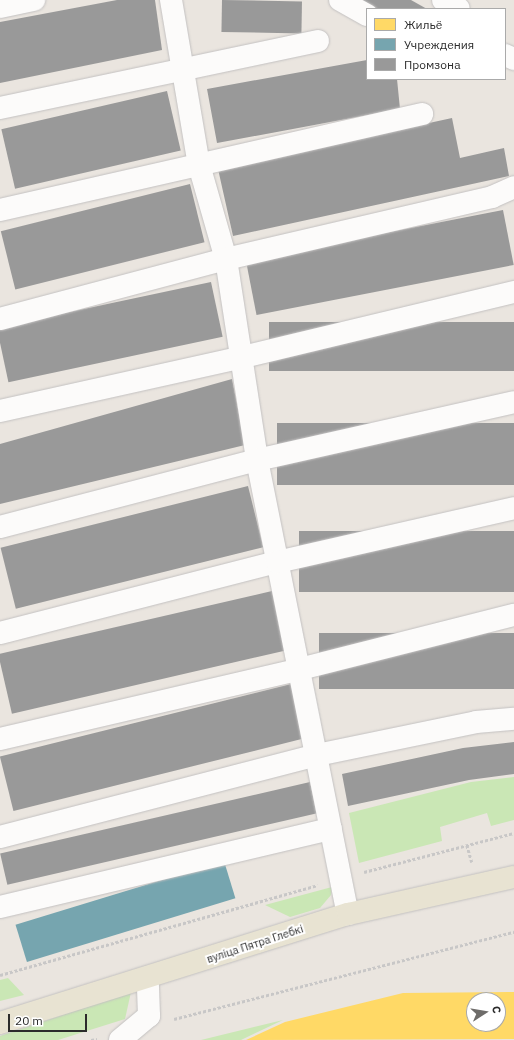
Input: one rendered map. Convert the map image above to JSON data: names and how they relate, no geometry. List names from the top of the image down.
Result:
{
  "streets": {
    "main road": ["вуліца Пятра Глебкі"]
  },
  "legend": ["Жильё", "Учреждения", "Промзона"],
  "scale_bar": "20 m",
  "north": "right"
}
